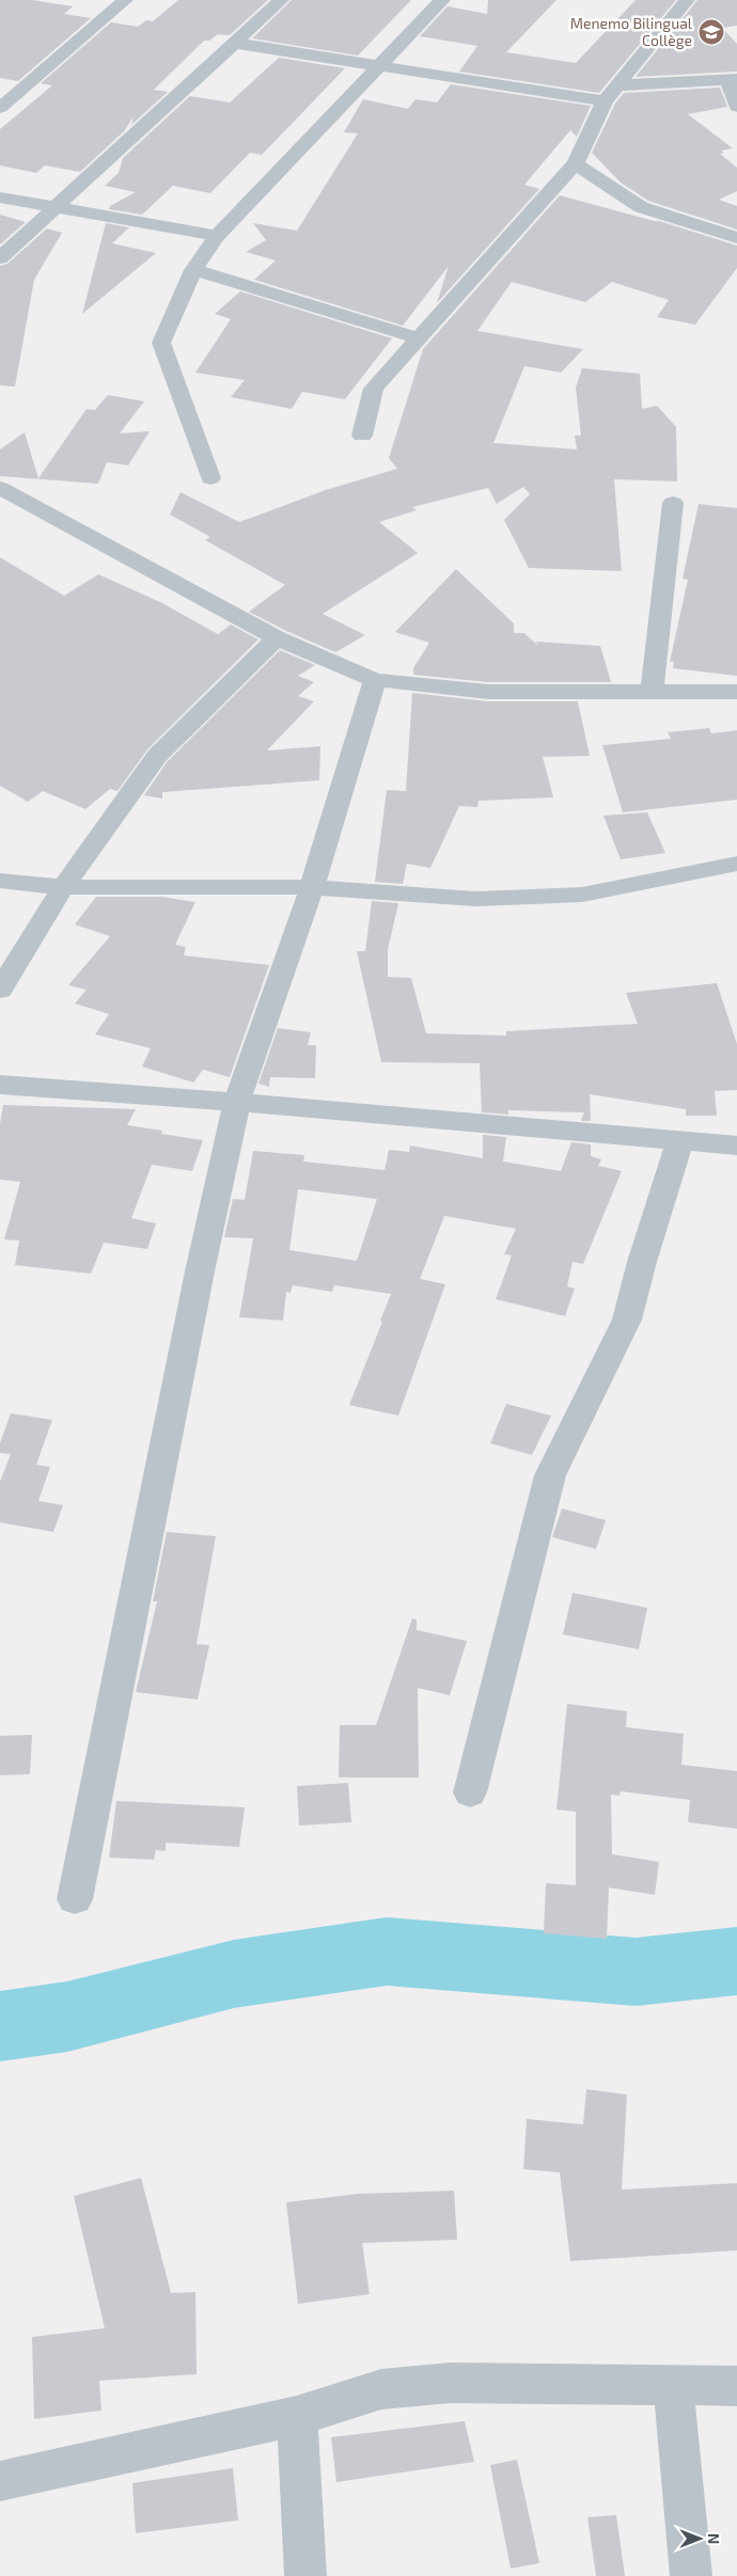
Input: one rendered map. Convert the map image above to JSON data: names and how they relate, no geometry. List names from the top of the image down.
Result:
{
  "places": {
    "school or university": ["Menemo Bilingual Collège"]
  },
  "north": "right"
}
